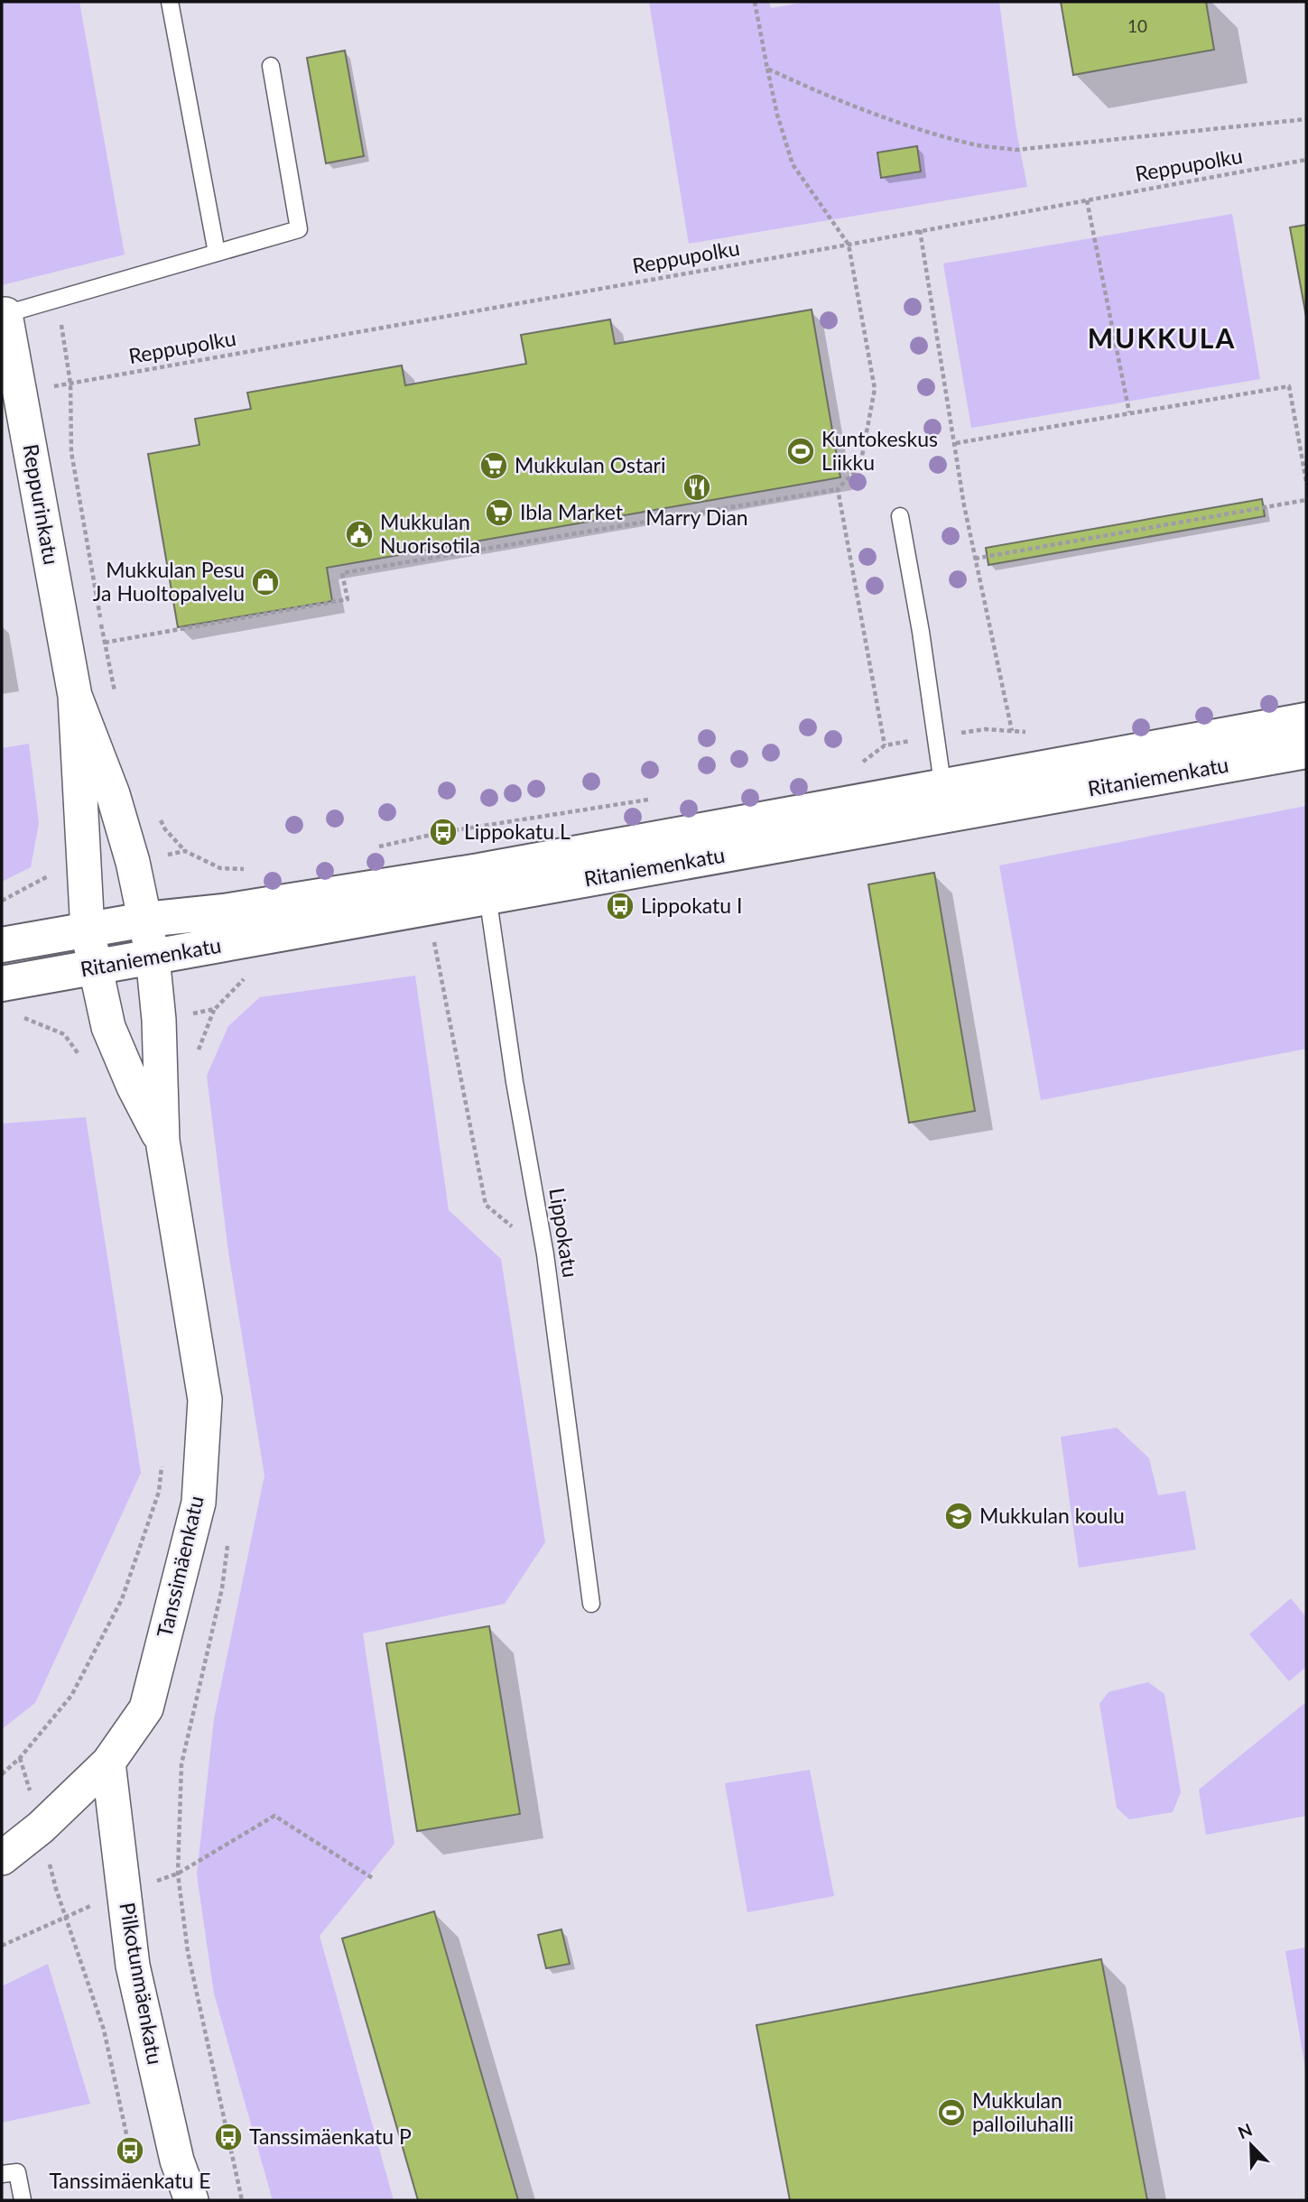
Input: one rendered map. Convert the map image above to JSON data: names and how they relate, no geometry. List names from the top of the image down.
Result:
{
  "streets": {
    "street": [
      "Reppurinkatu",
      "Ritaniemenkatu",
      "Tanssimäenkatu",
      "Pilkotunmäenkatu"
    ],
    "lane": ["Lippokatu"],
    "path": ["Reppupolku"]
  },
  "crossings": [
    ["Reppurinkatu", "Ritaniemenkatu"],
    ["Reppurinkatu", "Tanssimäenkatu"],
    ["Ritaniemenkatu", "Lippokatu"],
    ["Ritaniemenkatu", "Tanssimäenkatu"],
    ["Tanssimäenkatu", "Pilkotunmäenkatu"]
  ],
  "districts": ["MUKKULA"],
  "places": {
    "sports": ["Kuntokeskus Liikku", "Mukkulan palloiluhalli"],
    "supermarket": ["Mukkulan Ostari", "Ibla Market"],
    "restaurant": ["Marry Dian"],
    "public building": ["Mukkulan Nuorisotila"],
    "shop": ["Mukkulan Pesu Ja Huoltopalvelu"],
    "bus stop": [
      "Lippokatu L",
      "Lippokatu I",
      "Tanssimäenkatu P",
      "Tanssimäenkatu E"
    ],
    "school or university": ["Mukkulan koulu"]
  },
  "house_numbers": ["10"],
  "north": "top left"
}
